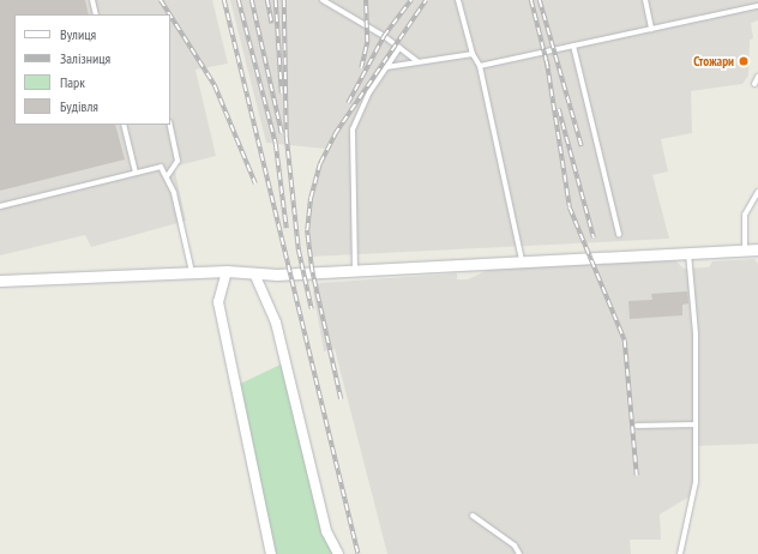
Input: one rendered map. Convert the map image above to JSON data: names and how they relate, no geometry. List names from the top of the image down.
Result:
{
  "places": ["Стожари"],
  "legend": [
    "Вулиця",
    "Залізниця",
    "Парк",
    "Будівля"
  ]
}
